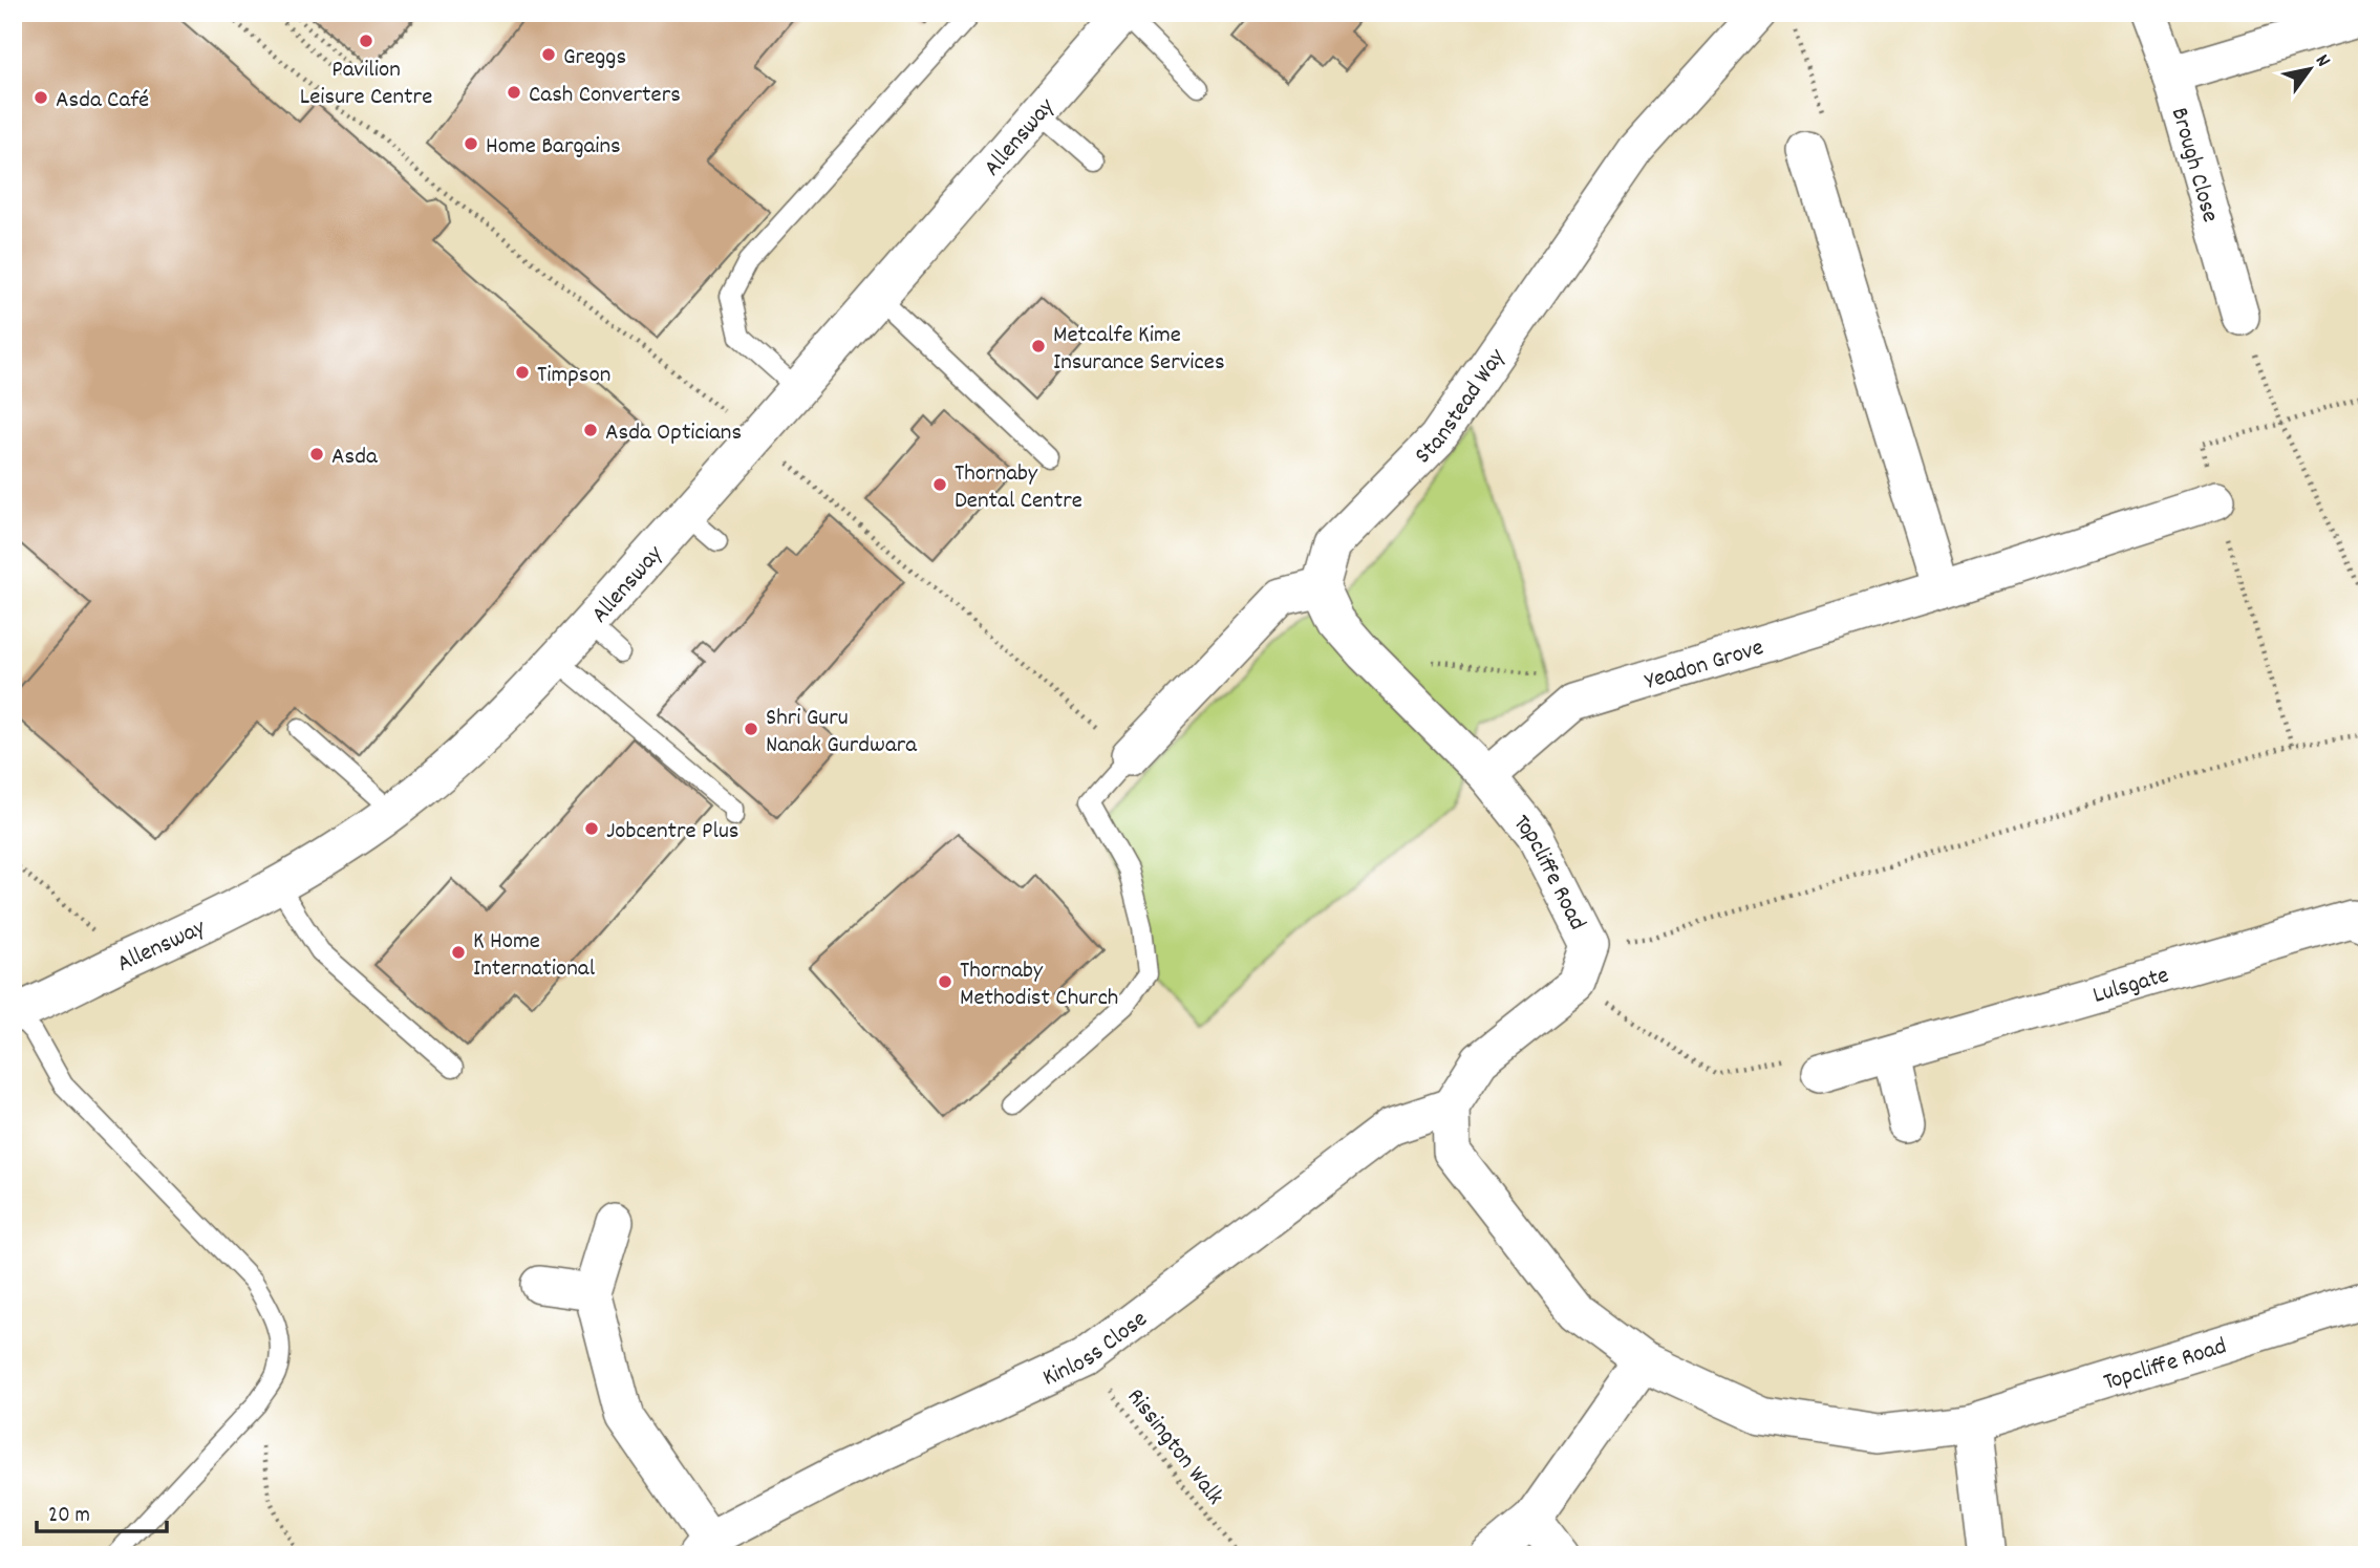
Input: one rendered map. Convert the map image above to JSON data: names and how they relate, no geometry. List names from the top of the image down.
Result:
{
  "streets": {
    "street": [
      "Allensway",
      "Brough Close",
      "Stanstead Way",
      "Yeadon Grove",
      "Topcliffe Road",
      "Lulsgate",
      "Kinloss Close"
    ],
    "path": ["Rissington Walk"]
  },
  "crossings": [
    ["Stanstead Way", "Topcliffe Road"],
    ["Yeadon Grove", "Topcliffe Road"],
    ["Topcliffe Road", "Kinloss Close"],
    ["Kinloss Close", "Rissington Walk"]
  ],
  "places": [
    "Pavilion Leisure Centre",
    "Greggs",
    "Cash Converters",
    "Asda Café",
    "Home Bargains",
    "Metcalfe Kime Insurance Services",
    "Timpson",
    "Asda Opticians",
    "Asda",
    "Thornaby Dental Centre",
    "Shri Guru Nanak Gurdwara",
    "Jobcentre Plus",
    "K Home International",
    "Thornaby Methodist Church"
  ],
  "scale_bar": "20 m",
  "north": "top right"
}
